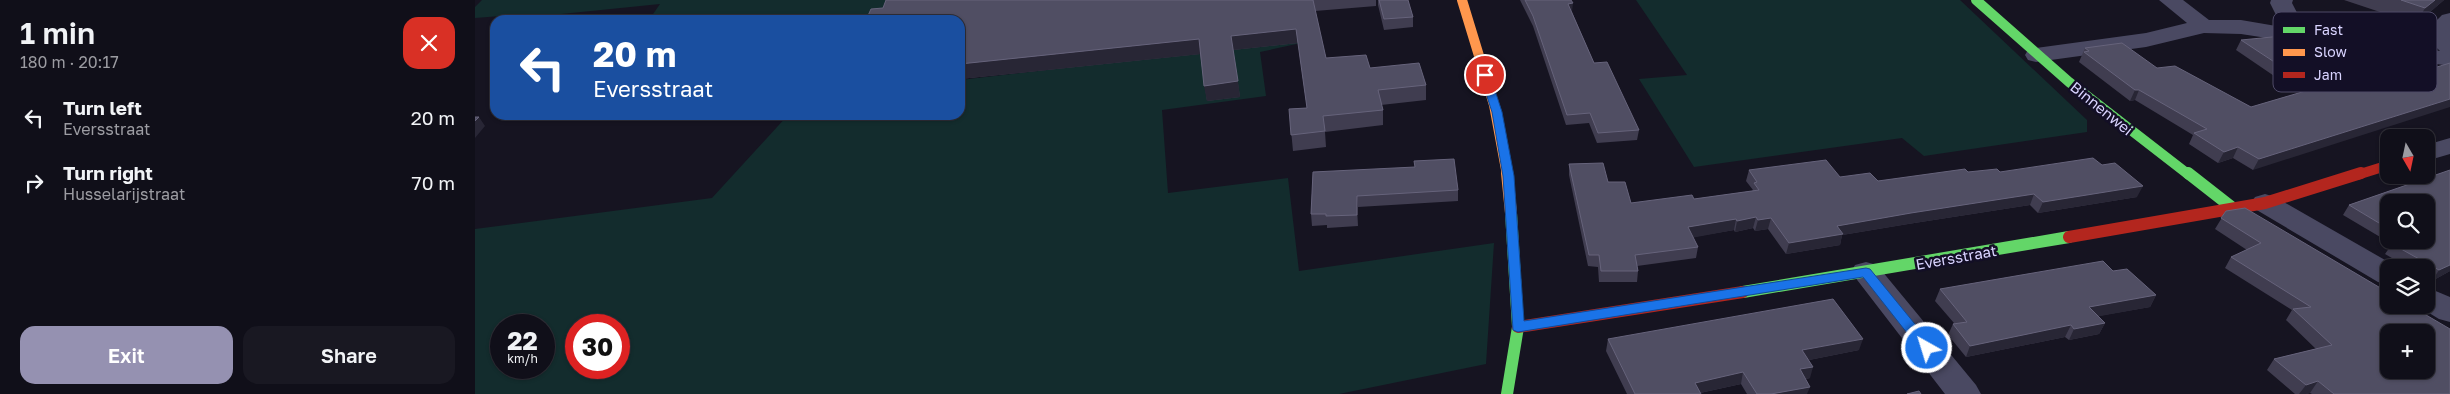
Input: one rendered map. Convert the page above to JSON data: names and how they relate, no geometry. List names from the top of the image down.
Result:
{
  "streets": {
    "street": ["Binnenwei", "Eversstraat"]
  },
  "crossings": [
    ["Binnenwei", "Eversstraat"]
  ],
  "legend": ["Fast", "Slow", "Jam"],
  "north": "bottom",
  "page": {
    "heading": ["1 min", "180 m · 20:17"],
    "turn": ["20 m", "Eversstraat"],
    "list": [
      {
        "name": "Turn left",
        "note": "Eversstraat",
        "value": "20 m"
      },
      {
        "name": "Turn right",
        "note": "Husselarijstraat",
        "value": "70 m"
      }
    ],
    "map_buttons": "+",
    "speed": "22 km/h",
    "limit": "30",
    "buttons": ["Exit", "Share"]
  }
}
